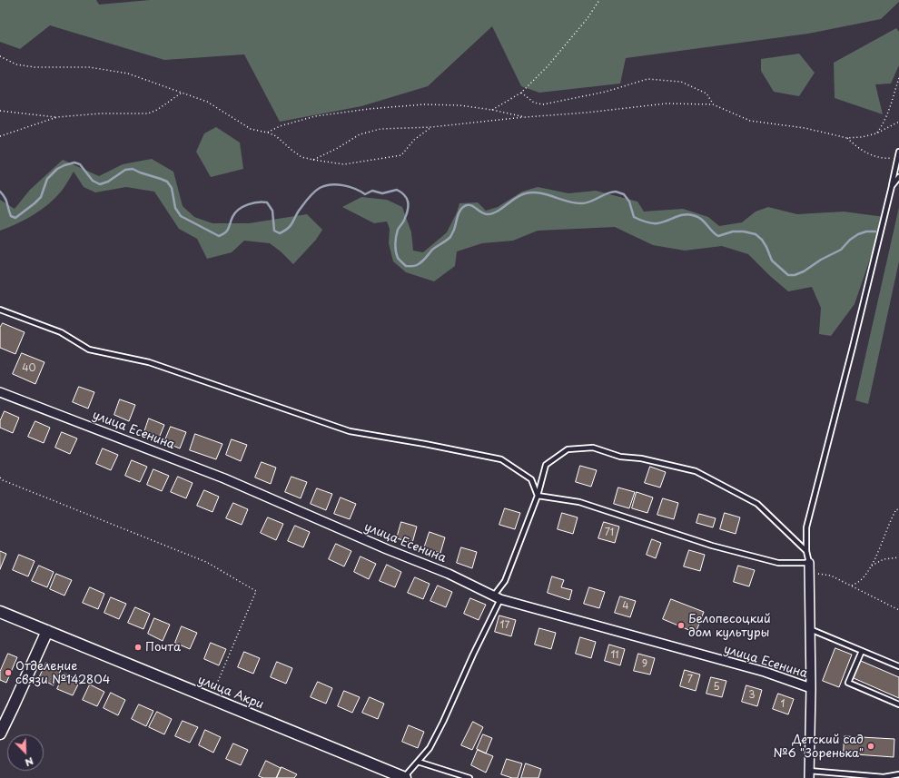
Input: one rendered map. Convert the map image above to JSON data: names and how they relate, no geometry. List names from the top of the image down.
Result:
{
  "streets": {
    "main road": ["улица Акри"],
    "street": ["улица Есенина"]
  },
  "places": [
    "Белопесоцкий дом культуры",
    "Почта",
    "Отделение связи №142804",
    "Детский сад №6 \"Зоренька\""
  ],
  "house_numbers": [
    "40",
    "71",
    "4",
    "17",
    "11",
    "9",
    "7",
    "5",
    "3",
    "1"
  ],
  "north": "bottom right"
}
